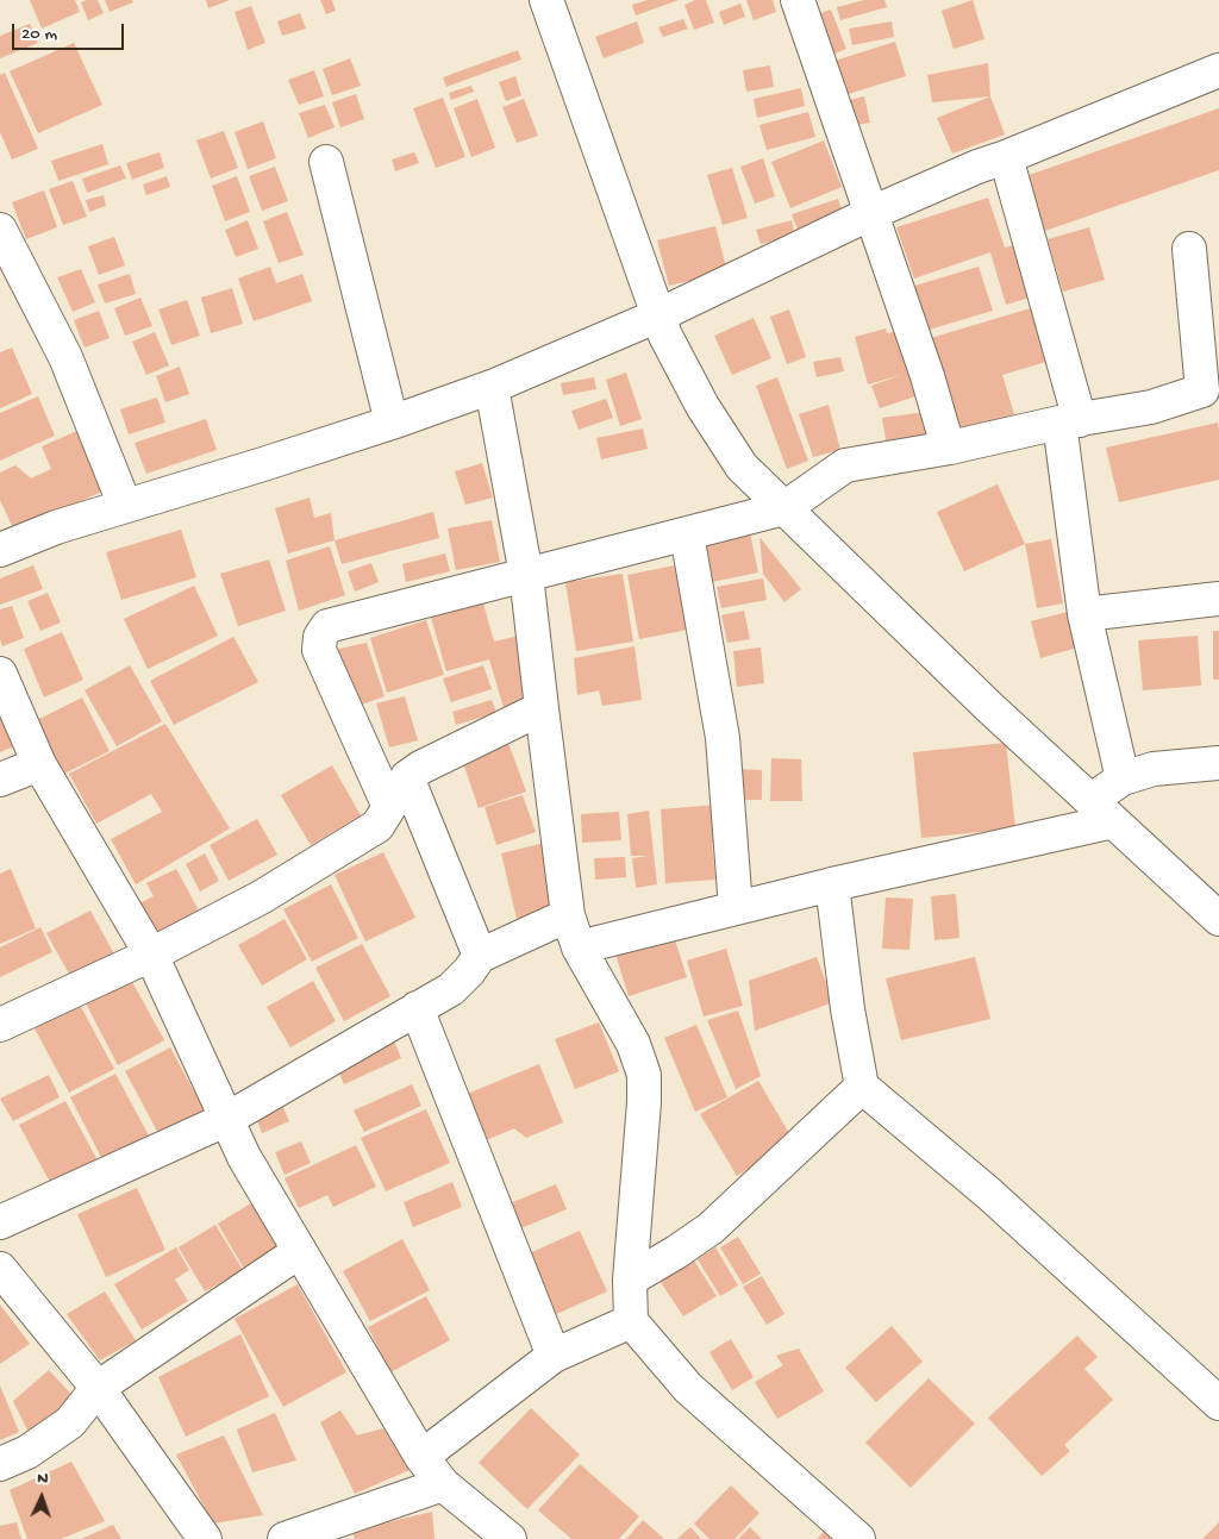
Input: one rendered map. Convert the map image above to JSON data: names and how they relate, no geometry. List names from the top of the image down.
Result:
{
  "scale_bar": "20 m",
  "north": "top"
}
